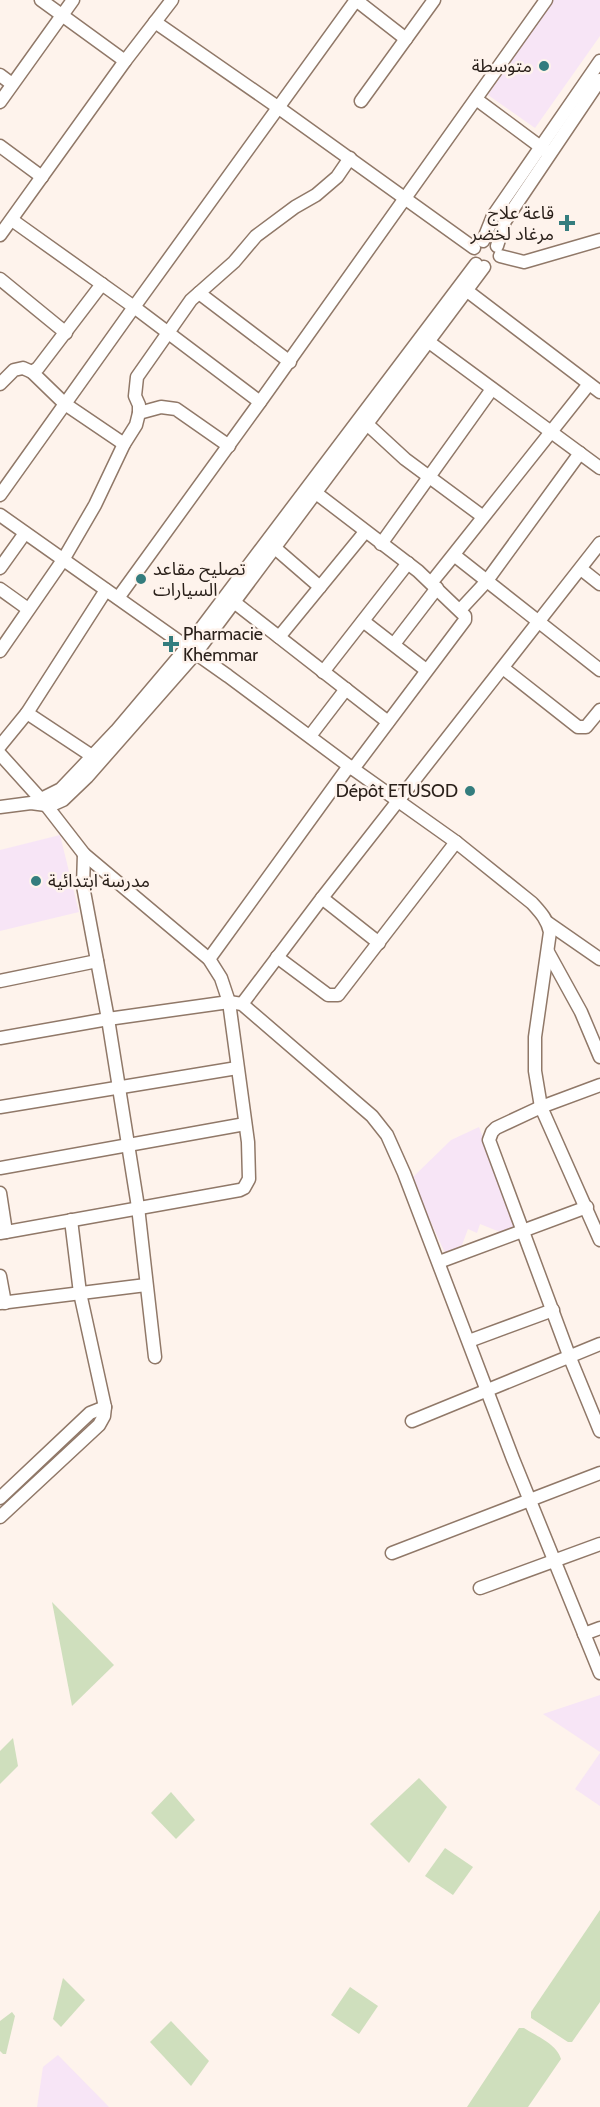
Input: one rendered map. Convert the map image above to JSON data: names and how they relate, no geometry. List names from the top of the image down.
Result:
{
  "places": {
    "other": [
      "متوسطة",
      "تصليح مقاعد السيارات",
      "Dépôt ETUSOD",
      "مدرسة ابتدائية"
    ],
    "health": ["قاعة علاج مرغاد لخضر", "Pharmacie Khemmar"]
  }
}
